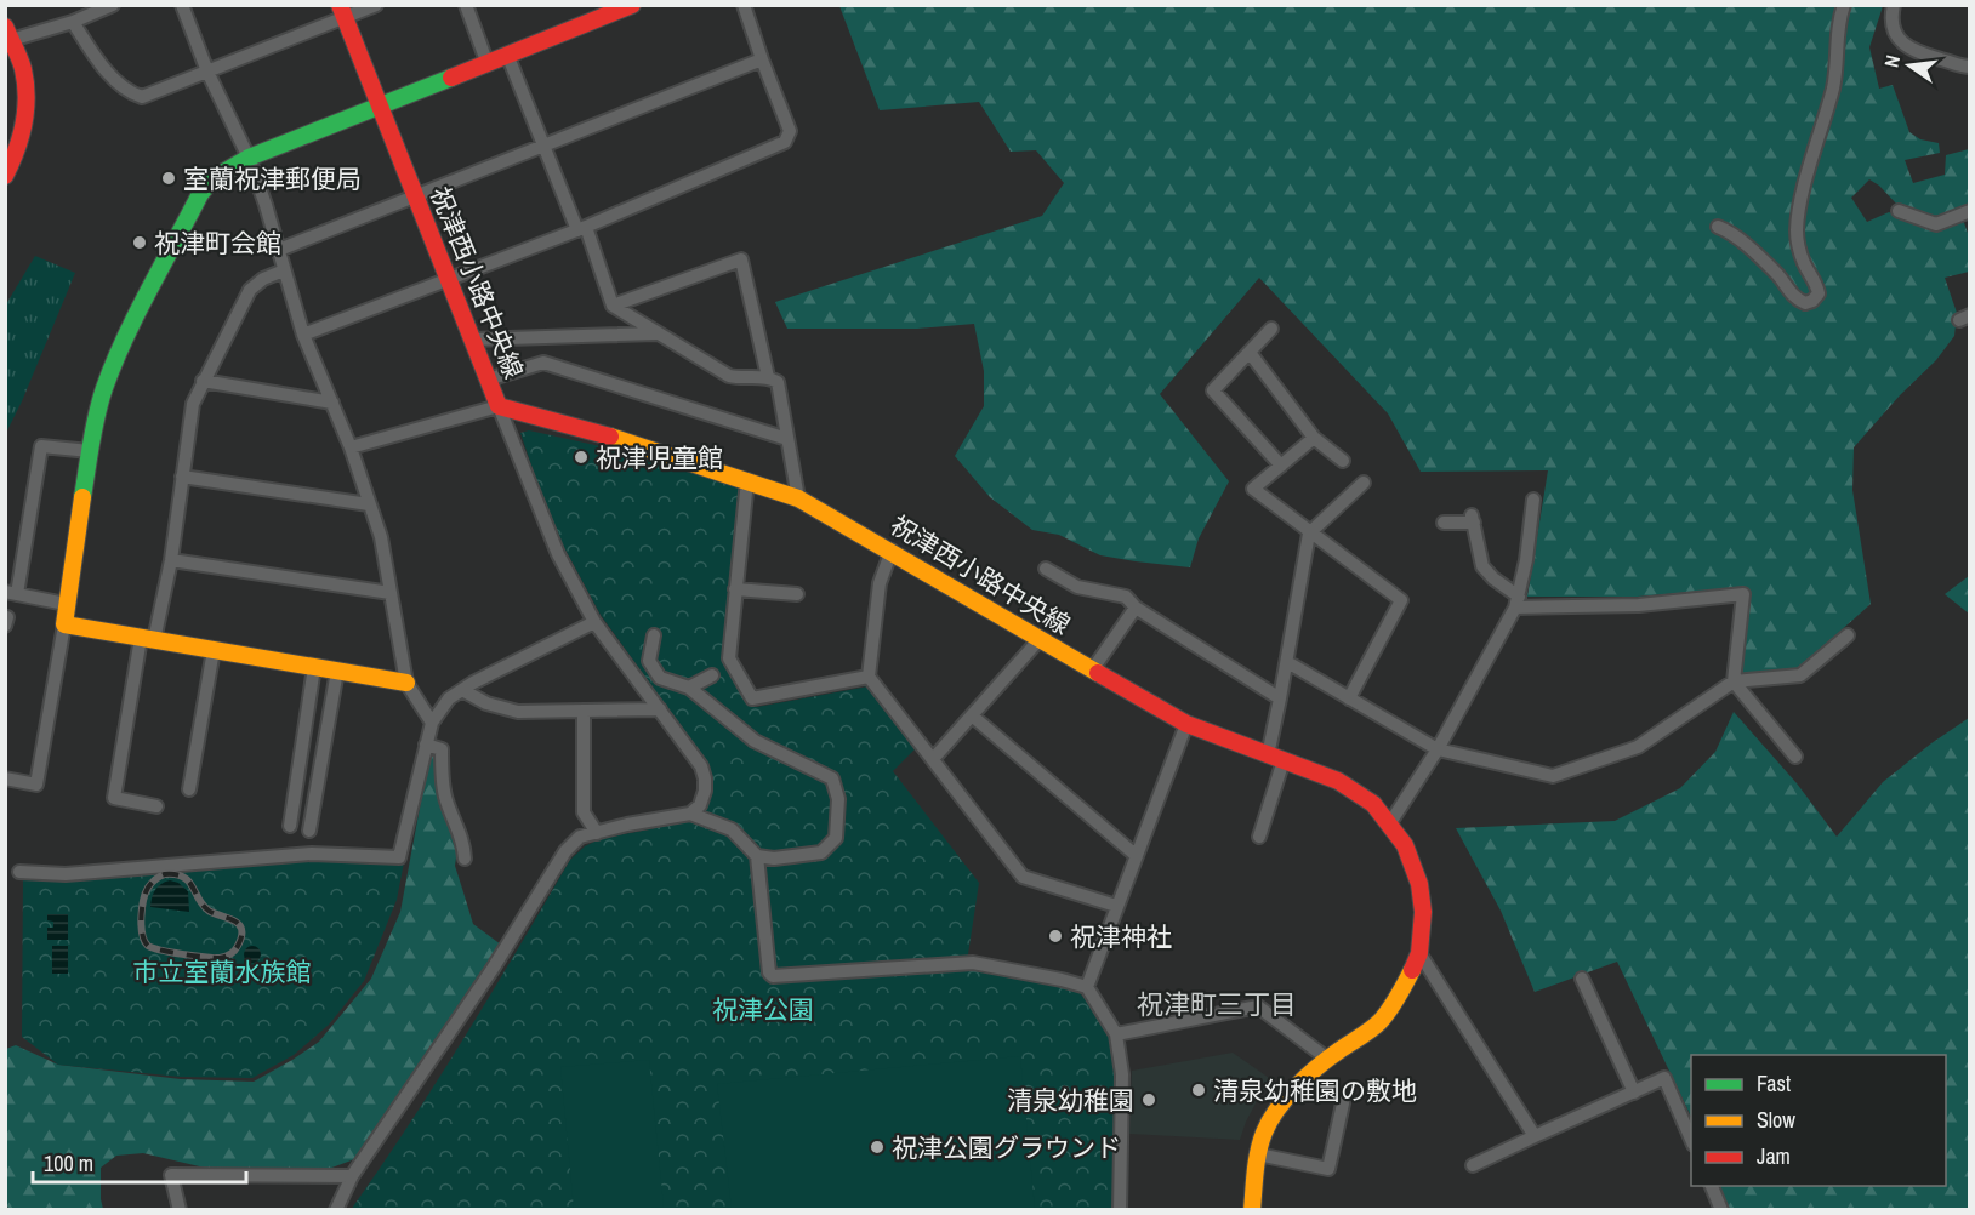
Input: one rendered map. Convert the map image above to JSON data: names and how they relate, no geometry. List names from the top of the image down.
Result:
{
  "streets": {
    "main road": ["祝津西小路中央線"]
  },
  "districts": ["祝津町三丁目"],
  "parks": ["市立室蘭水族館", "祝津公園"],
  "places": [
    "室蘭祝津郵便局",
    "祝津町会館",
    "祝津児童館",
    "祝津神社",
    "清泉幼稚園の敷地",
    "清泉幼稚園",
    "祝津公園グラウンド"
  ],
  "legend": ["Fast", "Slow", "Jam"],
  "scale_bar": "100 m",
  "north": "left"
}
